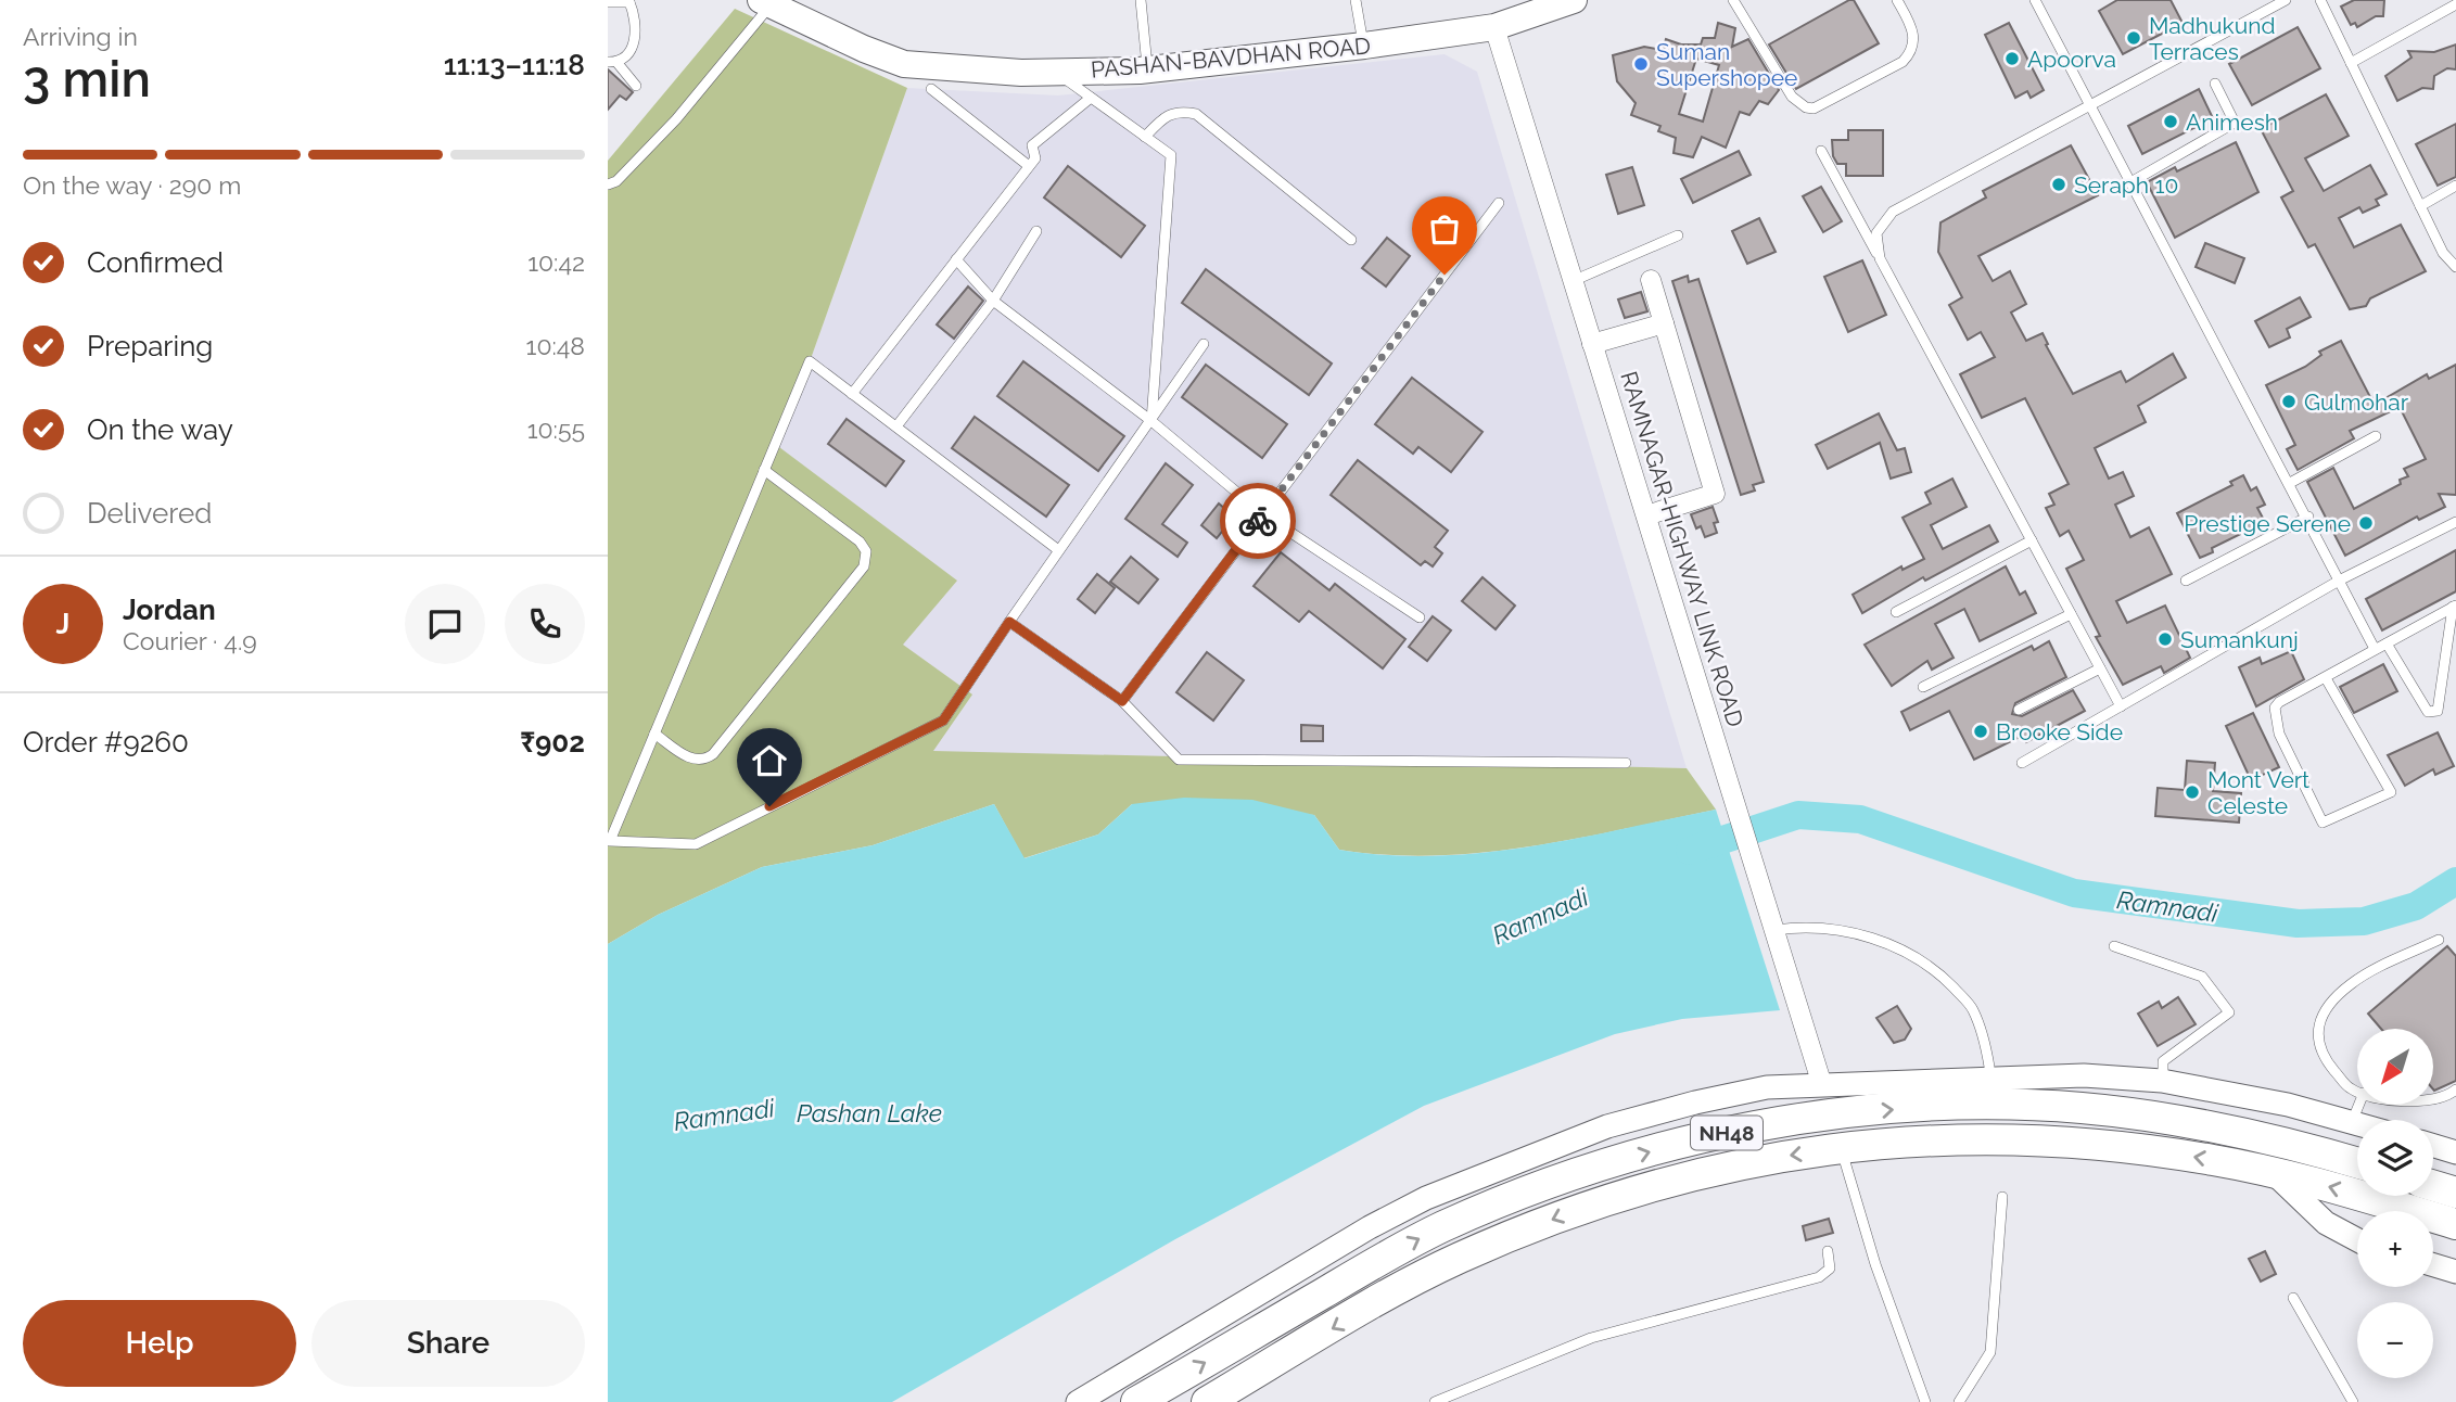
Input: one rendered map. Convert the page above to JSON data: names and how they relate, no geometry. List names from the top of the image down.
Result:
{
  "streets": {
    "highway": ["NH48"],
    "main road": ["PASHAN-BAVDHAN ROAD"],
    "street": ["RAMNAGAR-HIGHWAY LINK ROAD"]
  },
  "crossings": [
    ["PASHAN-BAVDHAN ROAD", "RAMNAGAR-HIGHWAY LINK ROAD"]
  ],
  "water": ["Ramnadi", "Pashan Lake"],
  "places": [
    "Madhukund Terraces",
    "Apoorva",
    "Suman Supershopee",
    "Animesh",
    "Seraph 10",
    "Gulmohar",
    "Prestige Serene",
    "Sumankunj",
    "Brooke Side",
    "Mont Vert Celeste"
  ],
  "north": "bottom left",
  "page": {
    "heading": ["3 min", "Arriving in", "11:13–11:18"],
    "panel": [
      "Jordan",
      "Courier · 4.9",
      "Order #9260",
      "₹902"
    ],
    "bar": "On the way · 290 m",
    "list": [
      ["Confirmed", "10:42"],
      ["Preparing", "10:48"],
      ["On the way", "10:55"],
      "Delivered"
    ],
    "round": "J",
    "map_buttons": ["+", "−"],
    "buttons": ["Help", "Share"]
  }
}
